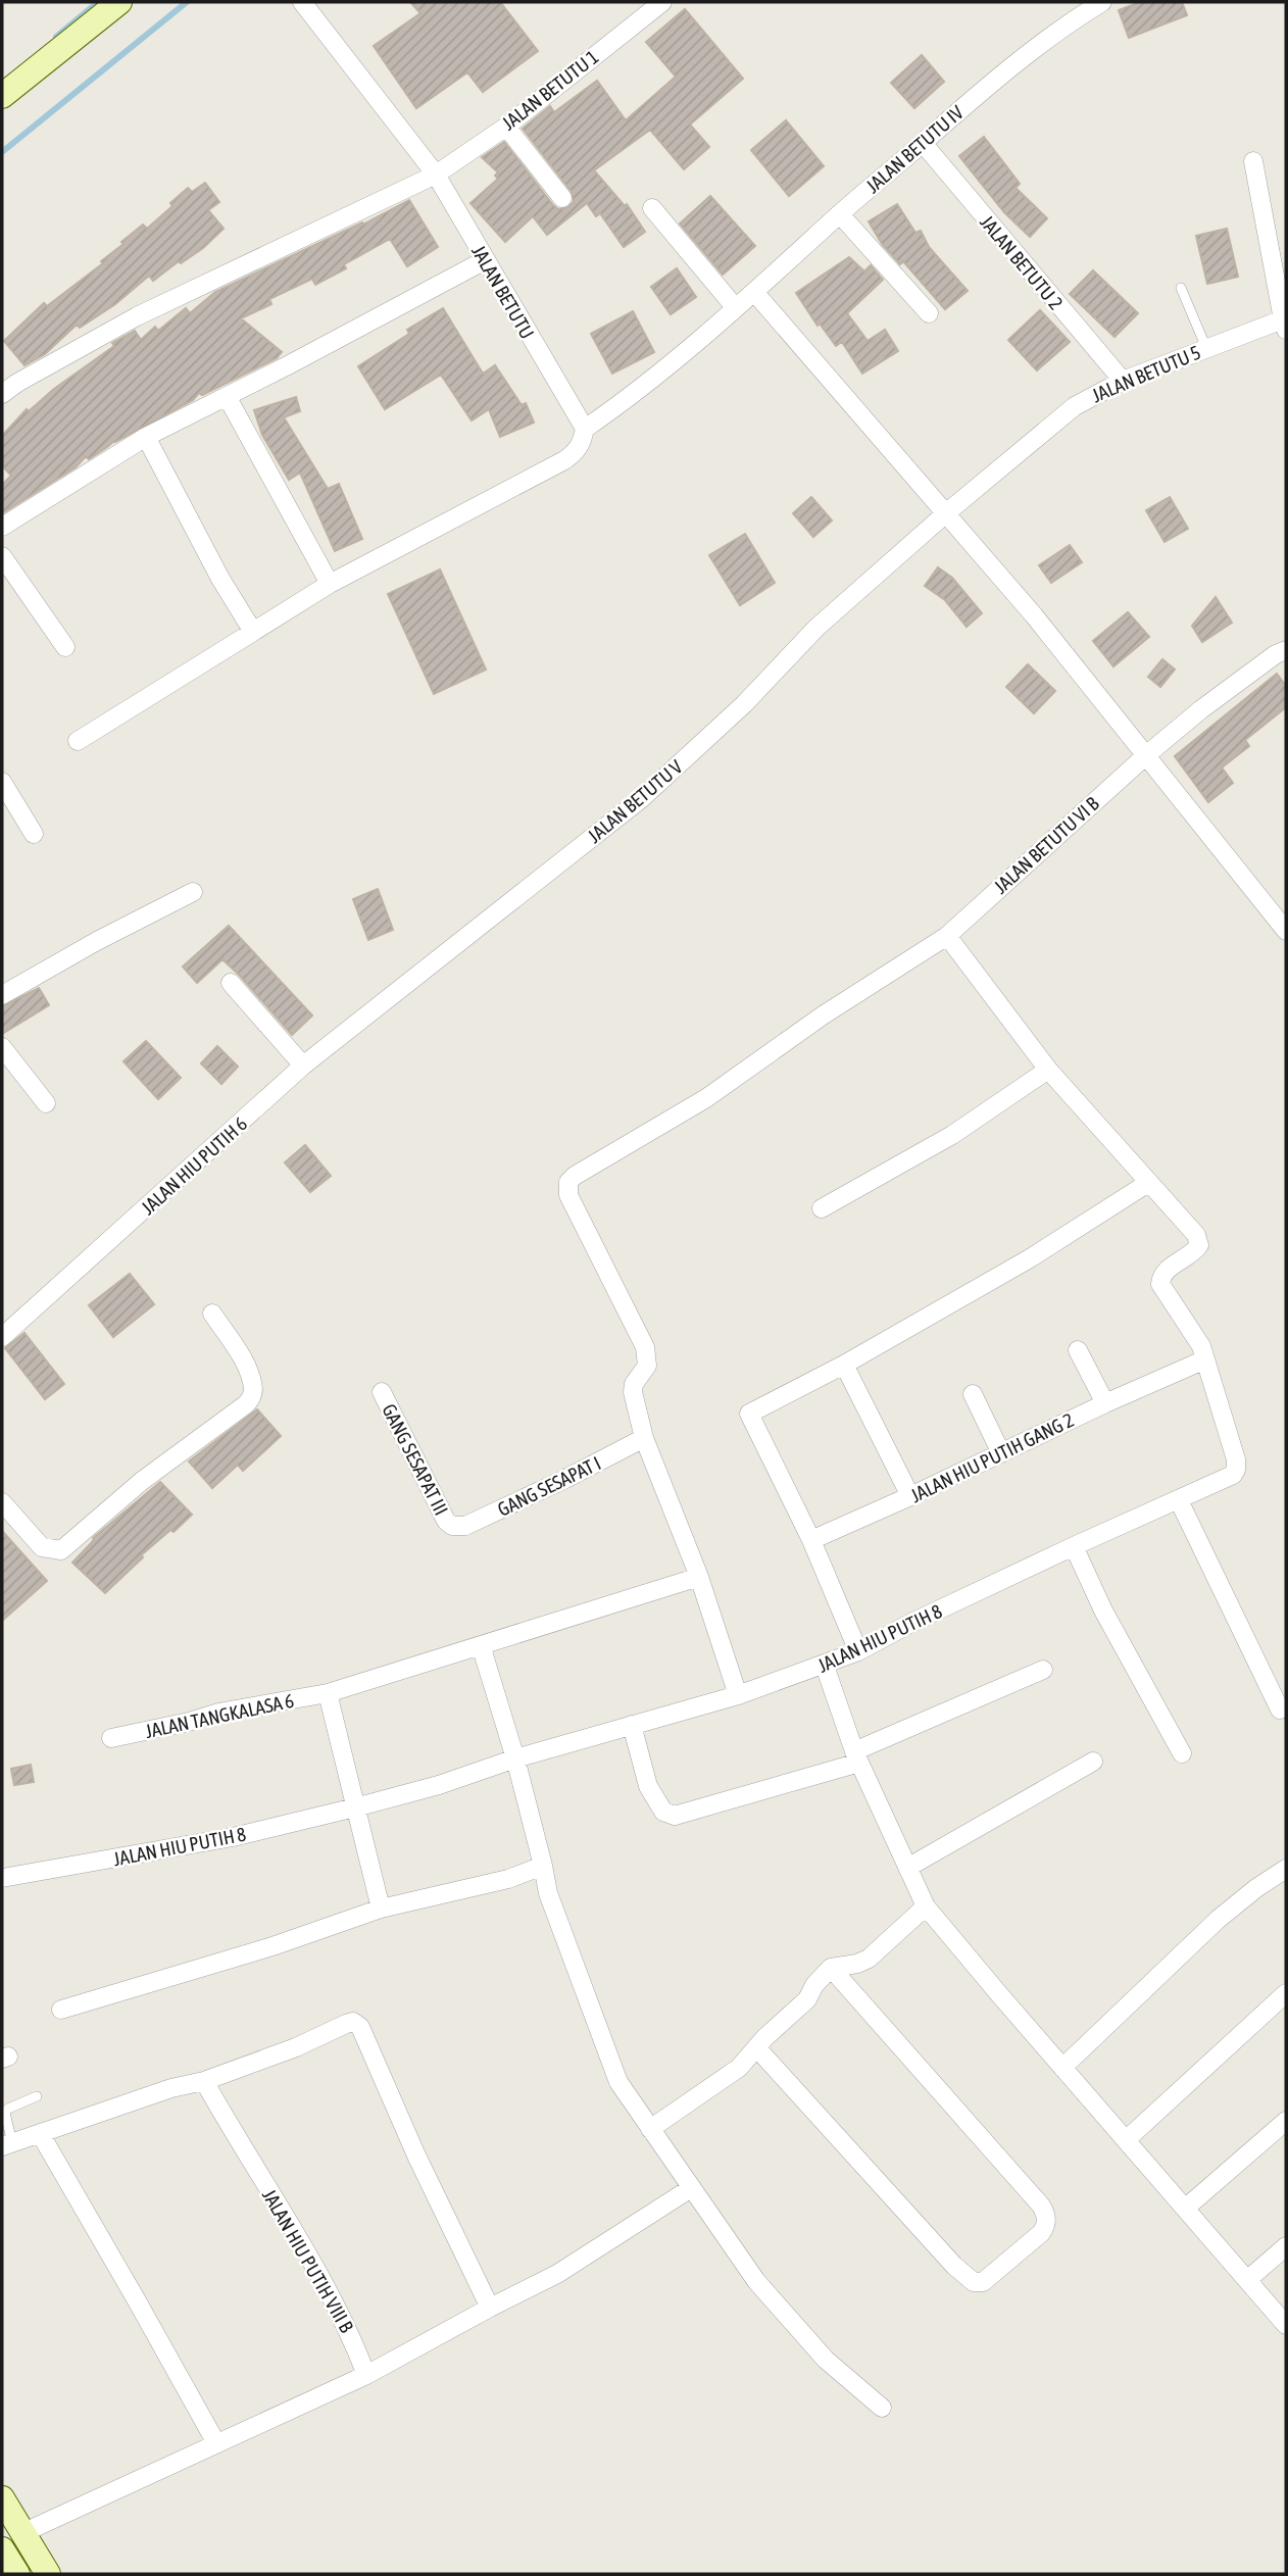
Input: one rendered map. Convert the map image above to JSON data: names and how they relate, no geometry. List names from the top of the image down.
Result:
{
  "streets": {
    "street": [
      "JALAN BETUTU 1",
      "JALAN BETUTU IV",
      "JALAN BETUTU 2",
      "JALAN BETUTU",
      "JALAN BETUTU 5",
      "JALAN BETUTU V",
      "JALAN BETUTU VI B",
      "JALAN HIU PUTIH 6",
      "JALAN HIU PUTIH GANG 2",
      "GANG SESAPAT III",
      "GANG SESAPAT I",
      "JALAN HIU PUTIH 8",
      "JALAN TANGKALASA 6",
      "JALAN HIU PUTIH VIII B"
    ]
  },
  "crossings": [
    ["JALAN BETUTU 1", "JALAN BETUTU"],
    ["JALAN BETUTU IV", "JALAN BETUTU 2"],
    ["JALAN BETUTU 2", "JALAN BETUTU 5"],
    ["JALAN BETUTU 5", "JALAN BETUTU V"],
    ["JALAN BETUTU V", "JALAN HIU PUTIH 6"],
    ["JALAN BETUTU VI B", "GANG SESAPAT I"],
    ["JALAN HIU PUTIH GANG 2", "JALAN HIU PUTIH 8"],
    ["GANG SESAPAT III", "GANG SESAPAT I"]
  ]
}
